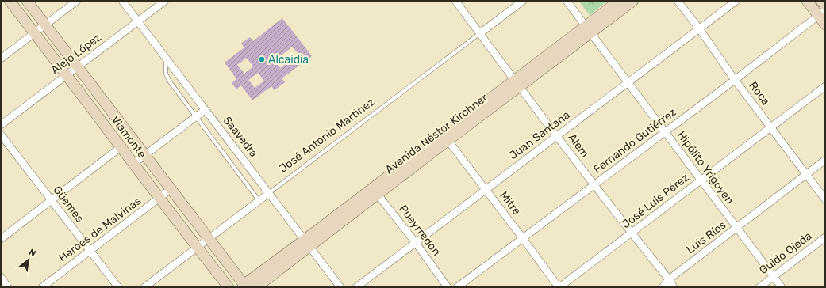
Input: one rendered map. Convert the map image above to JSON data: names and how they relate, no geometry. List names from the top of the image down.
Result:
{
  "streets": {
    "street": [
      "Alejo López",
      "Roca",
      "Avenida Néstor Kirchner",
      "José Antonio Martinez",
      "Juan Santana",
      "Viamonte",
      "Saavedra",
      "Fernando Gutiérrez",
      "Alem",
      "Hipólito Yrigoyen",
      "José Luis Pérez",
      "Mitre",
      "Güemes",
      "Héroes de Malvinas",
      "Pueyrredon",
      "Luis Ríos",
      "Guido Ojeda"
    ]
  },
  "crossings": [
    ["Alejo López", "Viamonte"],
    ["Alejo López", "Saavedra"],
    ["Roca", "Juan Santana"],
    ["Roca", "Fernando Gutiérrez"],
    ["Roca", "José Luis Pérez"],
    ["Roca", "Luis Ríos"],
    ["Avenida Néstor Kirchner", "Viamonte"],
    ["Avenida Néstor Kirchner", "Saavedra"],
    ["Avenida Néstor Kirchner", "Alem"],
    ["Avenida Néstor Kirchner", "Hipólito Yrigoyen"],
    ["Avenida Néstor Kirchner", "Mitre"],
    ["Avenida Néstor Kirchner", "Pueyrredon"],
    ["José Antonio Martinez", "Viamonte"],
    ["José Antonio Martinez", "Saavedra"],
    ["José Antonio Martinez", "Alem"],
    ["Juan Santana", "Alem"],
    ["Juan Santana", "Hipólito Yrigoyen"],
    ["Juan Santana", "Mitre"],
    ["Juan Santana", "Pueyrredon"],
    ["Viamonte", "Héroes de Malvinas"],
    ["Fernando Gutiérrez", "Alem"],
    ["Fernando Gutiérrez", "Hipólito Yrigoyen"],
    ["Fernando Gutiérrez", "Mitre"],
    ["Alem", "José Luis Pérez"],
    ["Alem", "Luis Ríos"],
    ["Hipólito Yrigoyen", "José Luis Pérez"],
    ["Hipólito Yrigoyen", "Luis Ríos"],
    ["Hipólito Yrigoyen", "Guido Ojeda"],
    ["José Luis Pérez", "Mitre"],
    ["Güemes", "Héroes de Malvinas"]
  ],
  "places": ["Alcaidia"],
  "north": "top right"
}
